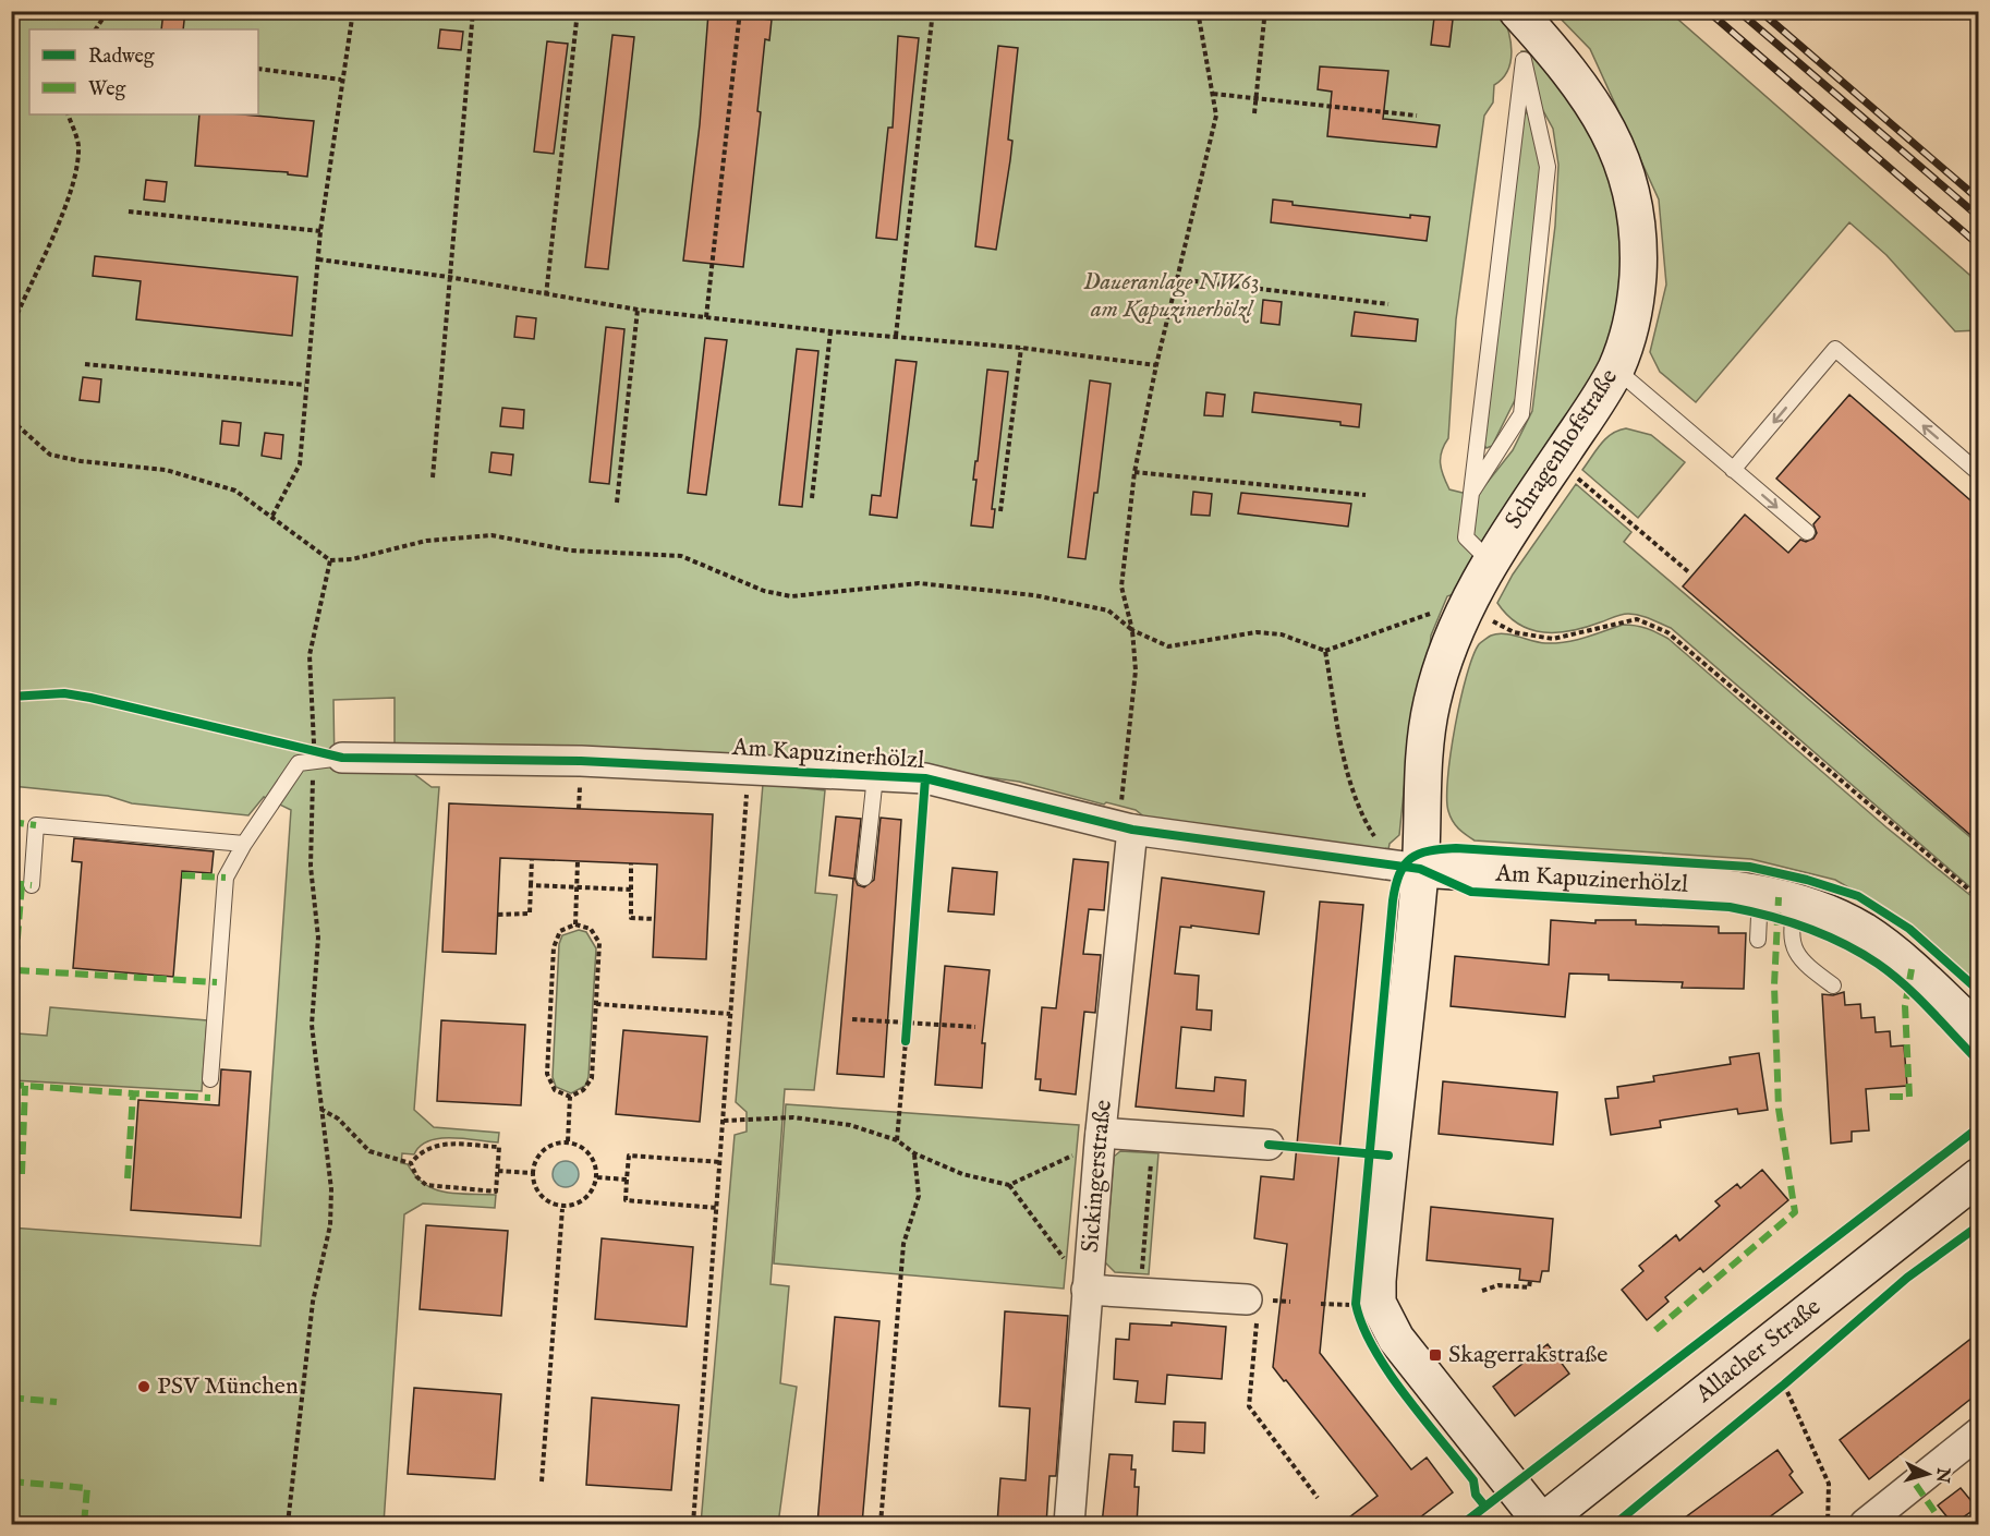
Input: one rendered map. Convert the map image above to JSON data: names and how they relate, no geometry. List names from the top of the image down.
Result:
{
  "streets": {
    "street": [
      "Schragenhofstraße",
      "Am Kapuzinerhölzl",
      "Sickingerstraße",
      "Allacher Straße"
    ]
  },
  "crossings": [
    ["Schragenhofstraße", "Am Kapuzinerhölzl"],
    ["Am Kapuzinerhölzl", "Sickingerstraße"]
  ],
  "parks": ["Daueranlage NW63 am Kapuzinerhölzl"],
  "places": {
    "transit": ["Skagerrakstraße"],
    "other": ["PSV München"]
  },
  "legend": ["Radweg", "Weg"],
  "north": "right"
}
